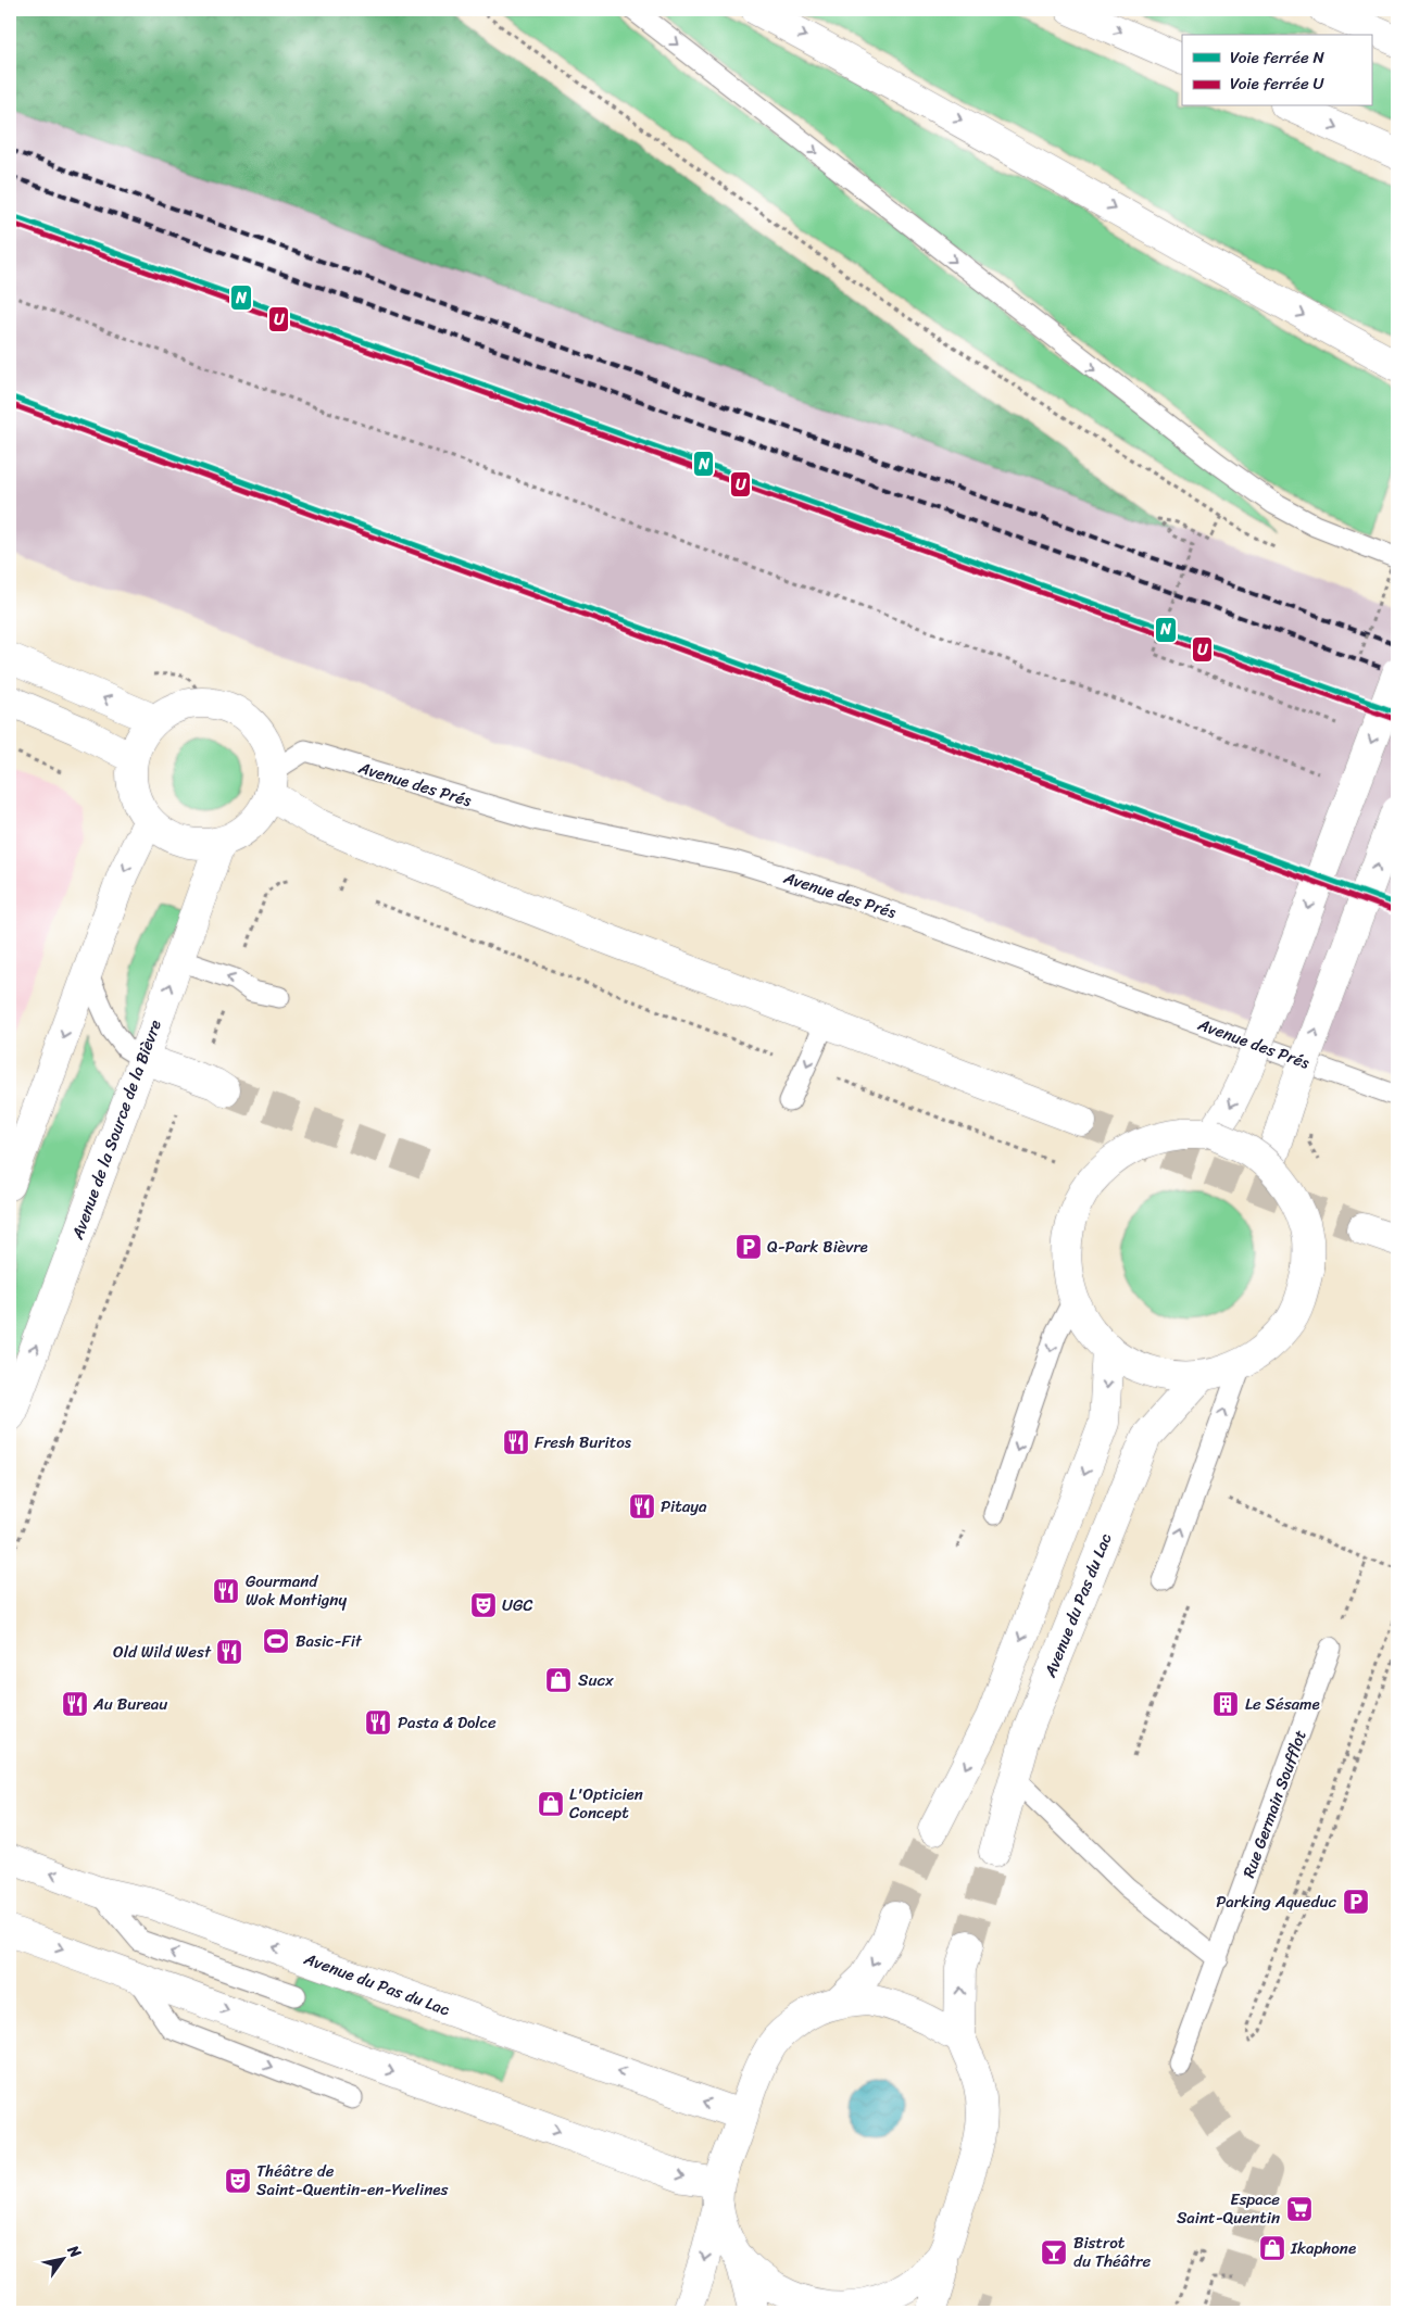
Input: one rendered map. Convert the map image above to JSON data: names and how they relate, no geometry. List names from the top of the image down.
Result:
{
  "streets": {
    "main road": ["Avenue des Prés", "Avenue de la Source de la Bièvre", "Avenue du Pas du Lac"],
    "lane": ["Rue Germain Soufflot"]
  },
  "crossings": [
    ["Avenue des Prés", "Avenue de la Source de la Bièvre"]
  ],
  "places": {
    "parking": ["Q-Park Bièvre", "Parking Aqueduc"],
    "restaurant": [
      "Fresh Buritos",
      "Pitaya",
      "Gourmand Wok Montigny",
      "Old Wild West",
      "Au Bureau",
      "Pasta & Dolce"
    ],
    "theatre": ["UGC", "Théâtre de Saint-Quentin-en-Yvelines"],
    "sports": ["Basic-Fit"],
    "shop": ["Sucx", "L'Opticien Concept", "Ikaphone"],
    "building": ["Le Sésame"],
    "supermarket": ["Espace Saint-Quentin"],
    "bar": ["Bistrot du Théâtre"]
  },
  "lines": ["rail line N", "rail line U"],
  "legend": ["Voie ferrée N", "Voie ferrée U"],
  "north": "top right"
}
